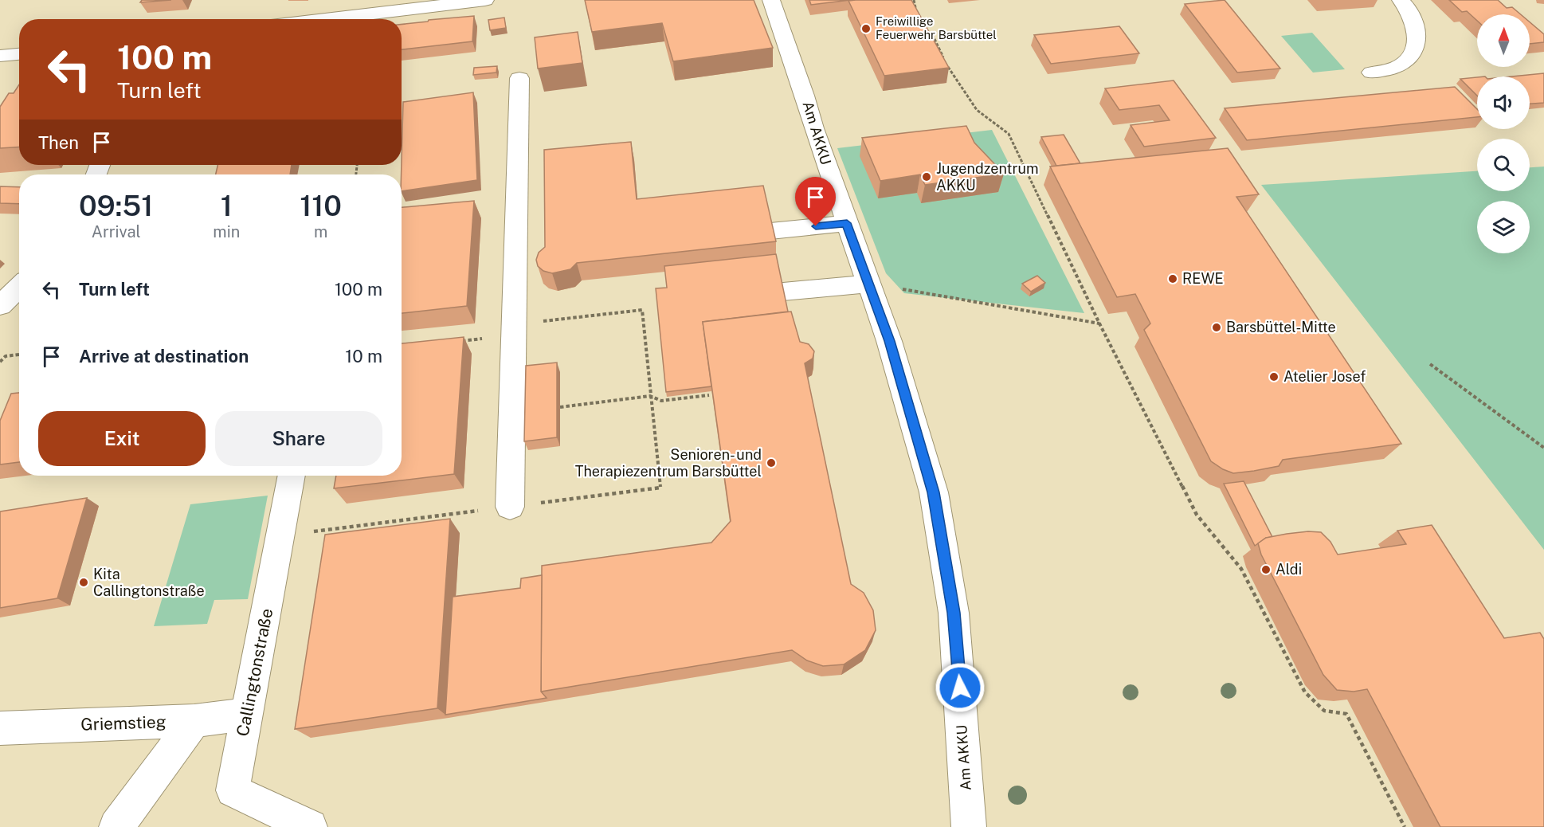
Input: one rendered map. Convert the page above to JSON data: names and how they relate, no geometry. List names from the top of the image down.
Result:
{
  "streets": {
    "street": ["Am AKKU", "Callingtonstraße", "Griemstieg"]
  },
  "crossings": [
    ["Callingtonstraße", "Griemstieg"]
  ],
  "places": [
    "Freiwillige Feuerwehr Barsbüttel",
    "Jugendzentrum AKKU",
    "REWE",
    "Barsbüttel-Mitte",
    "Atelier Josef",
    "Senioren- und Therapiezentrum Barsbüttel",
    "Aldi",
    "Kita Callingtonstraße"
  ],
  "north": "top",
  "page": {
    "turn": ["100 m", "Turn left"],
    "then": "Then",
    "eta": [
      "09:51",
      "Arrival",
      "1",
      "min",
      "110",
      "m"
    ],
    "list": [
      {
        "name": "Turn left",
        "value": "100 m"
      },
      {
        "name": "Arrive at destination",
        "value": "10 m"
      }
    ],
    "buttons": ["Exit", "Share"]
  }
}
